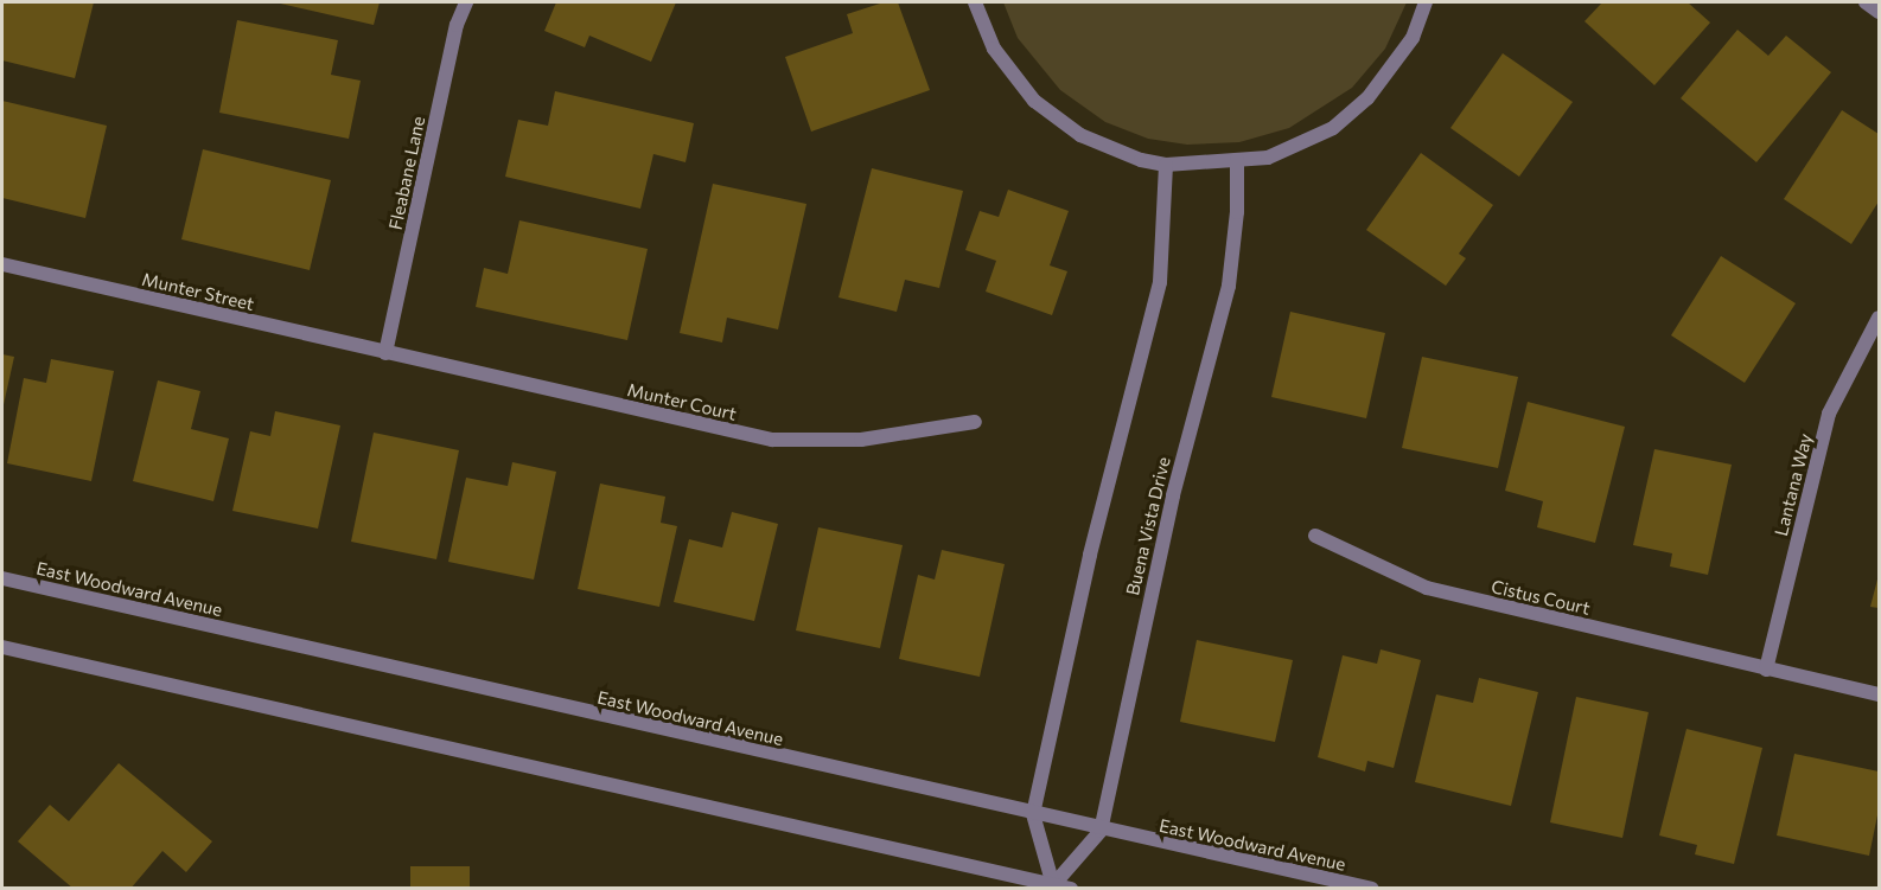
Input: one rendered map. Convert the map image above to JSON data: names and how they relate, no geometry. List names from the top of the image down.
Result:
{
  "streets": {
    "street": [
      "Fleabane Lane",
      "Munter Street",
      "Munter Court",
      "Lantana Way",
      "Buena Vista Drive",
      "East Woodward Avenue",
      "Cistus Court"
    ]
  },
  "crossings": [
    ["Fleabane Lane", "Munter Street"],
    ["Fleabane Lane", "Munter Court"],
    ["Munter Street", "Munter Court"],
    ["Lantana Way", "Cistus Court"],
    ["Buena Vista Drive", "East Woodward Avenue"]
  ]
}
